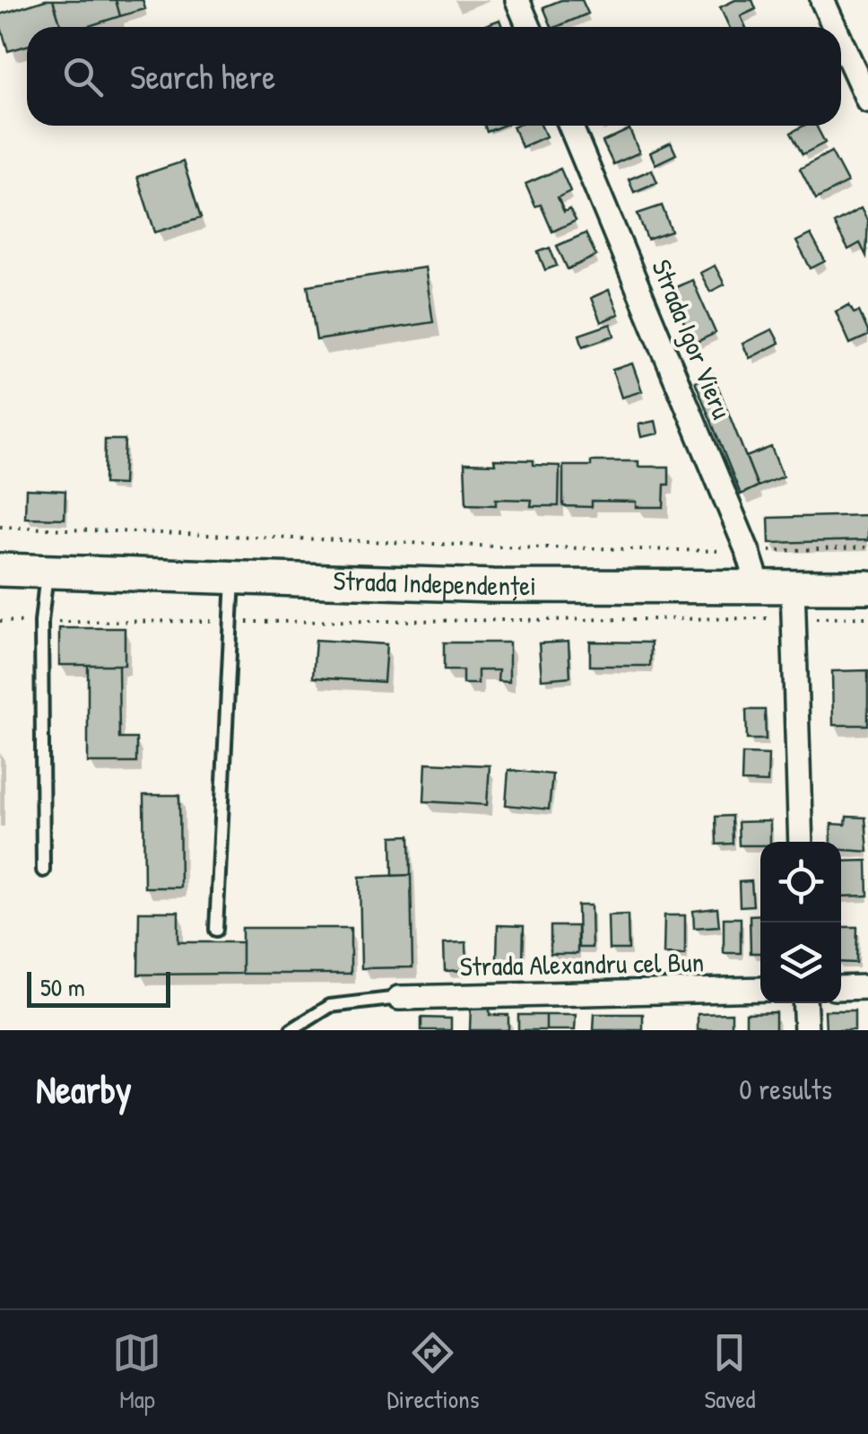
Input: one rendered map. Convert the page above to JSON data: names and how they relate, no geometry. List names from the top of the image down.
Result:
{
  "streets": {
    "main road": ["Strada Independenței"],
    "street": ["Strada Igor Vieru", "Strada Alexandru cel Bun"]
  },
  "crossings": [
    ["Strada Igor Vieru", "Strada Independenței"]
  ],
  "scale_bar": "50 m",
  "page": {
    "search": "Search here",
    "scale": "50 m",
    "heading": ["Nearby", "0 results"],
    "nav": ["Map", "Directions", "Saved"]
  }
}
